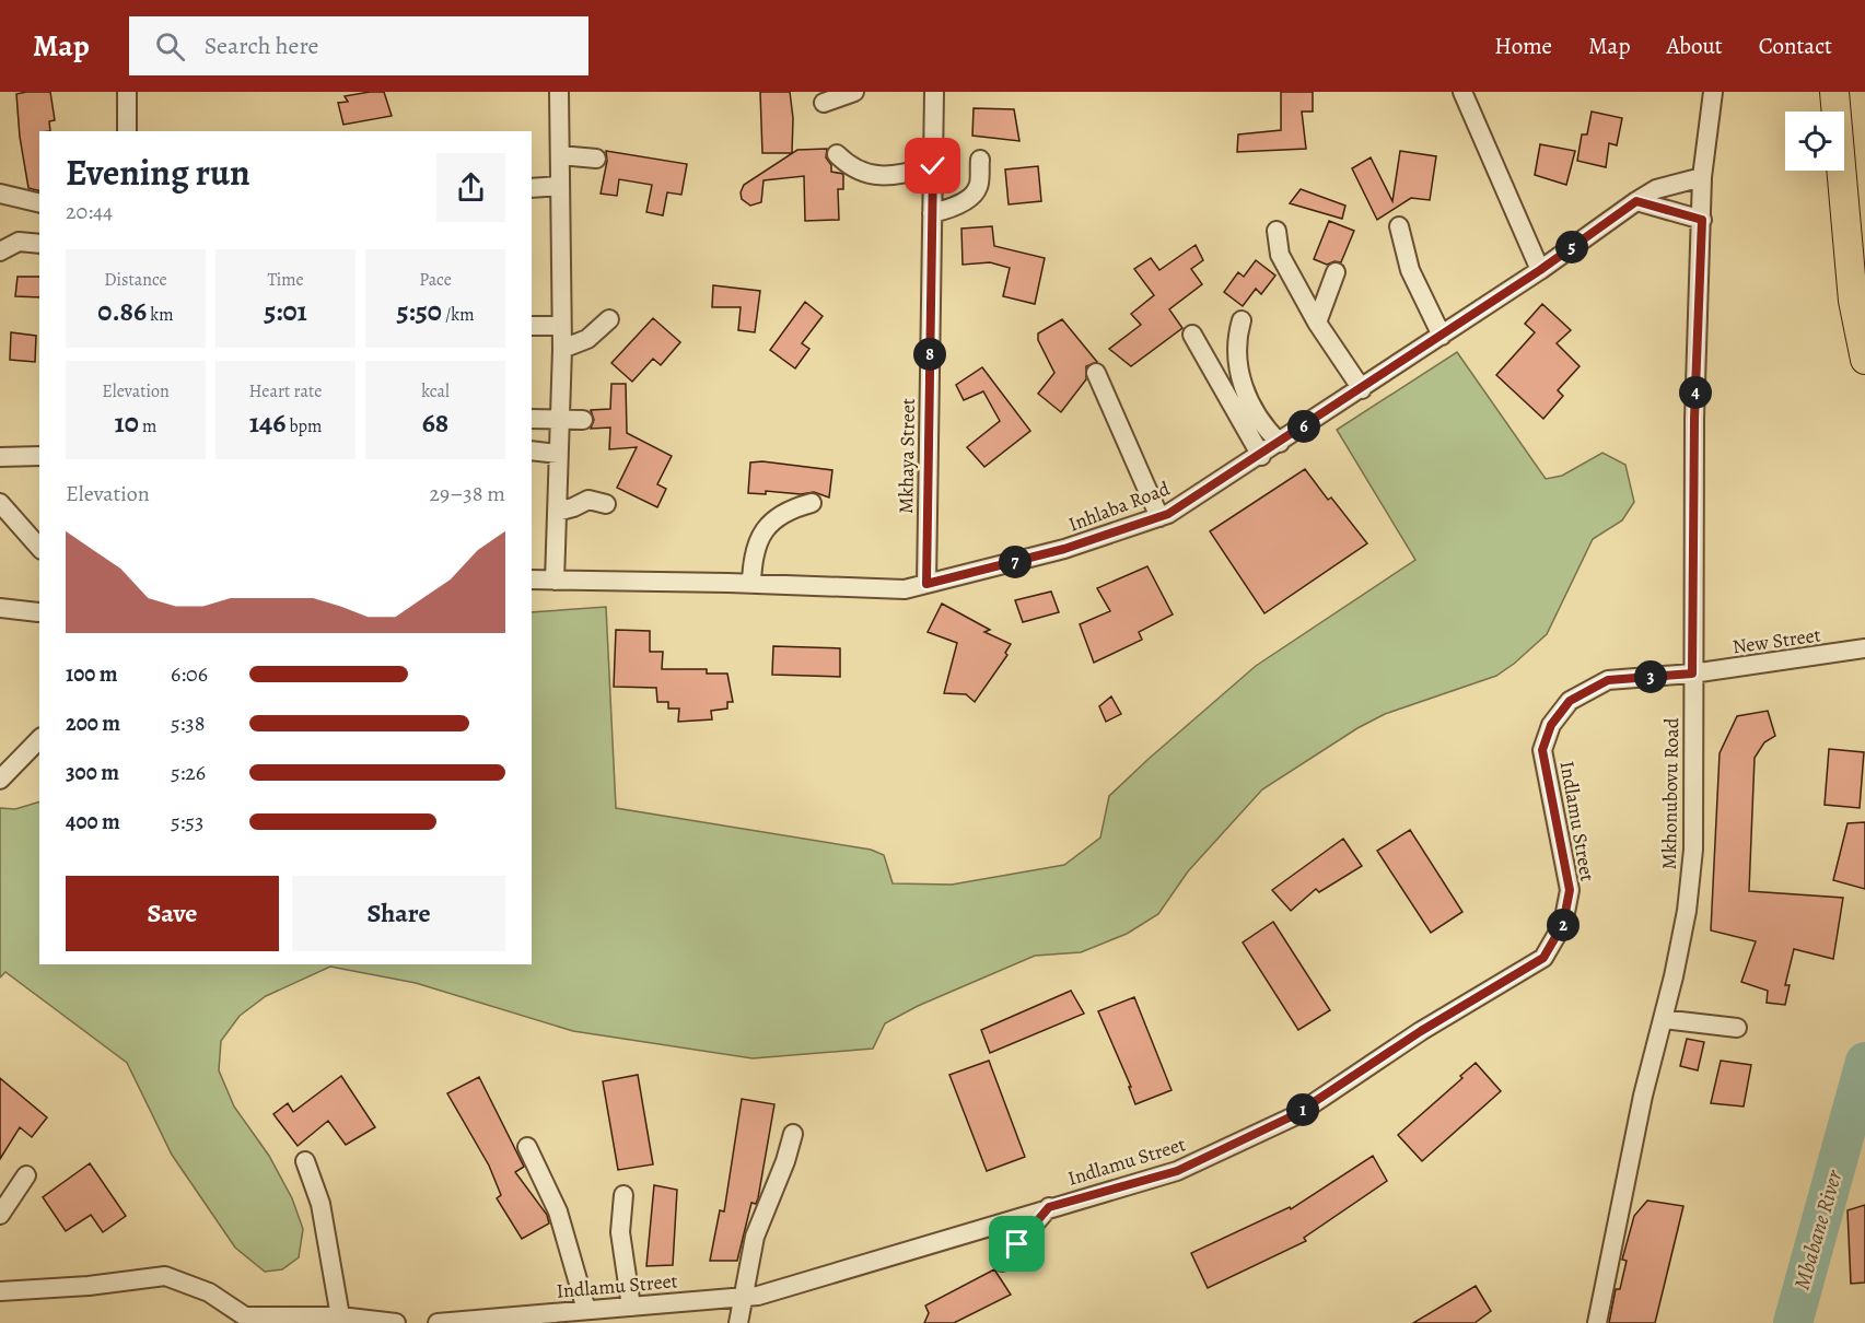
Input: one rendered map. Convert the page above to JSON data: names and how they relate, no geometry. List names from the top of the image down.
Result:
{
  "streets": {
    "street": [
      "Mkhaya Street",
      "Inhlaba Road",
      "New Street",
      "Mkhonubovu Road",
      "Indlamu Street"
    ]
  },
  "crossings": [
    ["Mkhaya Street", "Inhlaba Road"],
    ["Inhlaba Road", "Mkhonubovu Road"],
    ["New Street", "Mkhonubovu Road"],
    ["New Street", "Indlamu Street"],
    ["Mkhonubovu Road", "Indlamu Street"]
  ],
  "water": ["Mbabane River"],
  "page": {
    "header": "Map",
    "search": "Search here",
    "nav": [
      "Home",
      "Map",
      "About",
      "Contact"
    ],
    "heading": ["Evening run", "20:44"],
    "pins": [
      "5",
      "8",
      "4",
      "6",
      "7",
      "3",
      "2",
      "1"
    ],
    "stats": [
      ["Distance", "0.86 km"],
      ["Time", "5:01"],
      ["Pace", "5:50 /km"],
      ["Elevation", "10 m"],
      ["Heart rate", "146 bpm"],
      ["kcal", "68"]
    ],
    "chart": ["Elevation", "29–38 m"],
    "list": [
      {
        "name": "100 m",
        "note": "6:06"
      },
      {
        "name": "200 m",
        "note": "5:38"
      },
      {
        "name": "300 m",
        "note": "5:26"
      },
      {
        "name": "400 m",
        "note": "5:53"
      }
    ],
    "buttons": ["Save", "Share"]
  }
}
